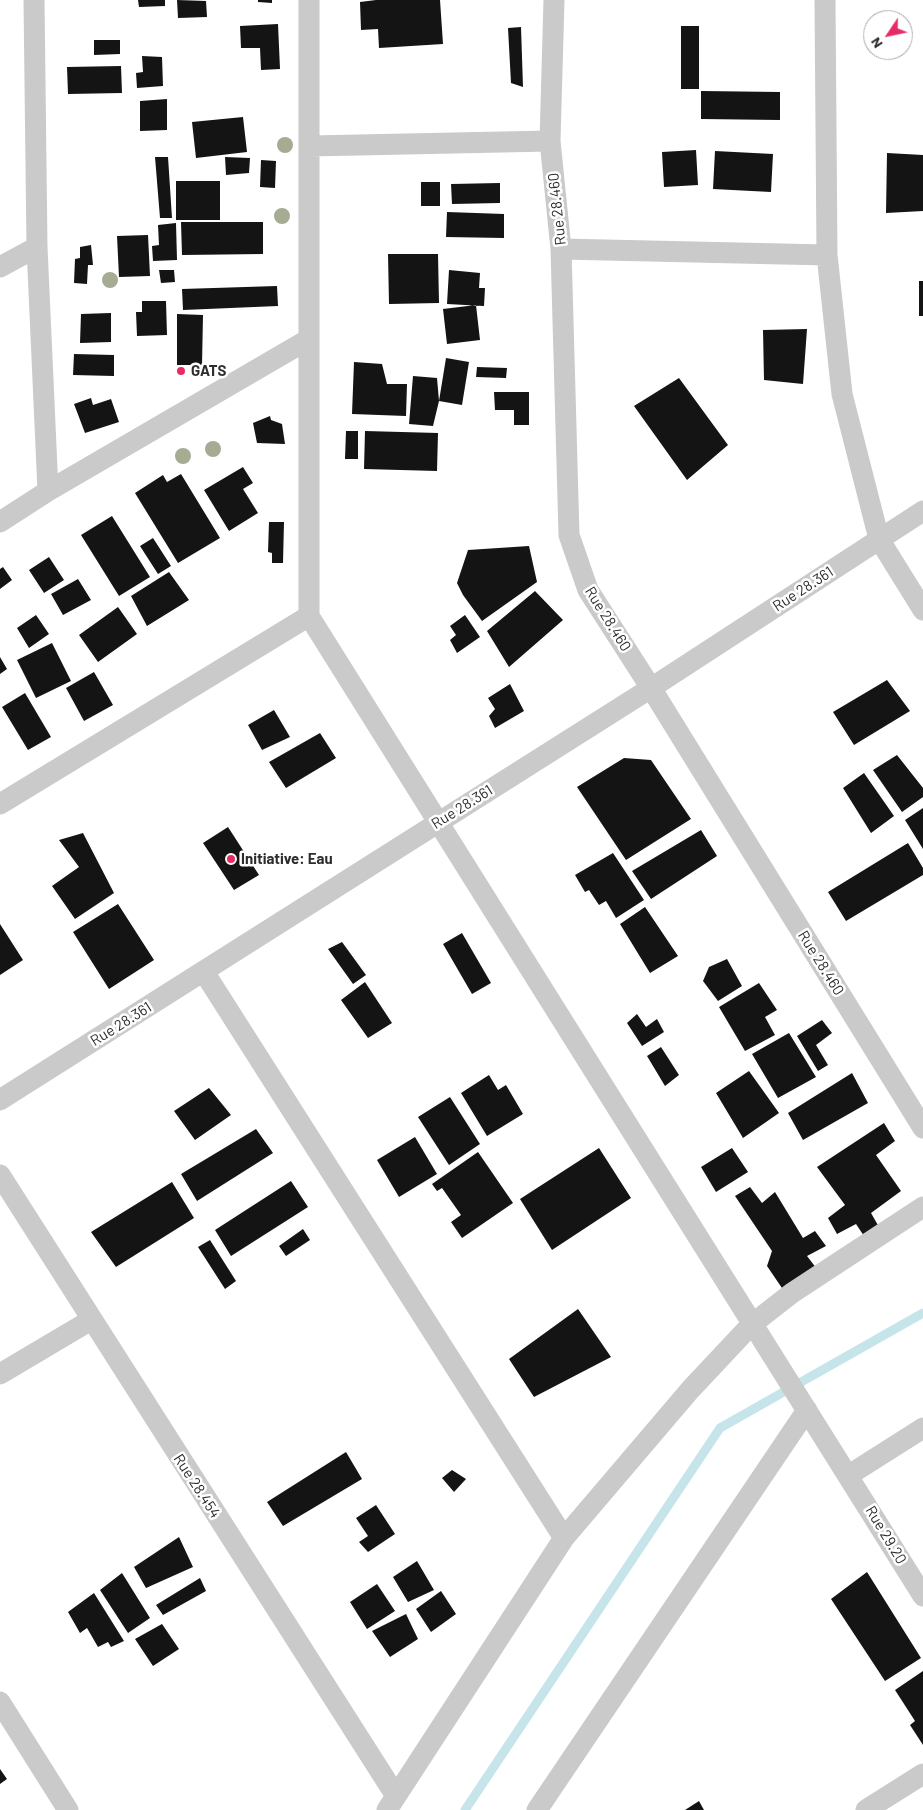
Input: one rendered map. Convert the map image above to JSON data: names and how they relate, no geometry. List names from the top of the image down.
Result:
{
  "streets": {
    "street": [
      "Rue 28.460",
      "Rue 28.361",
      "Rue 28.454",
      "Rue 29.20"
    ]
  },
  "crossings": [
    ["Rue 28.460", "Rue 28.361"]
  ],
  "places": ["GATS", "Initiative: Eau"],
  "north": "bottom left"
}
